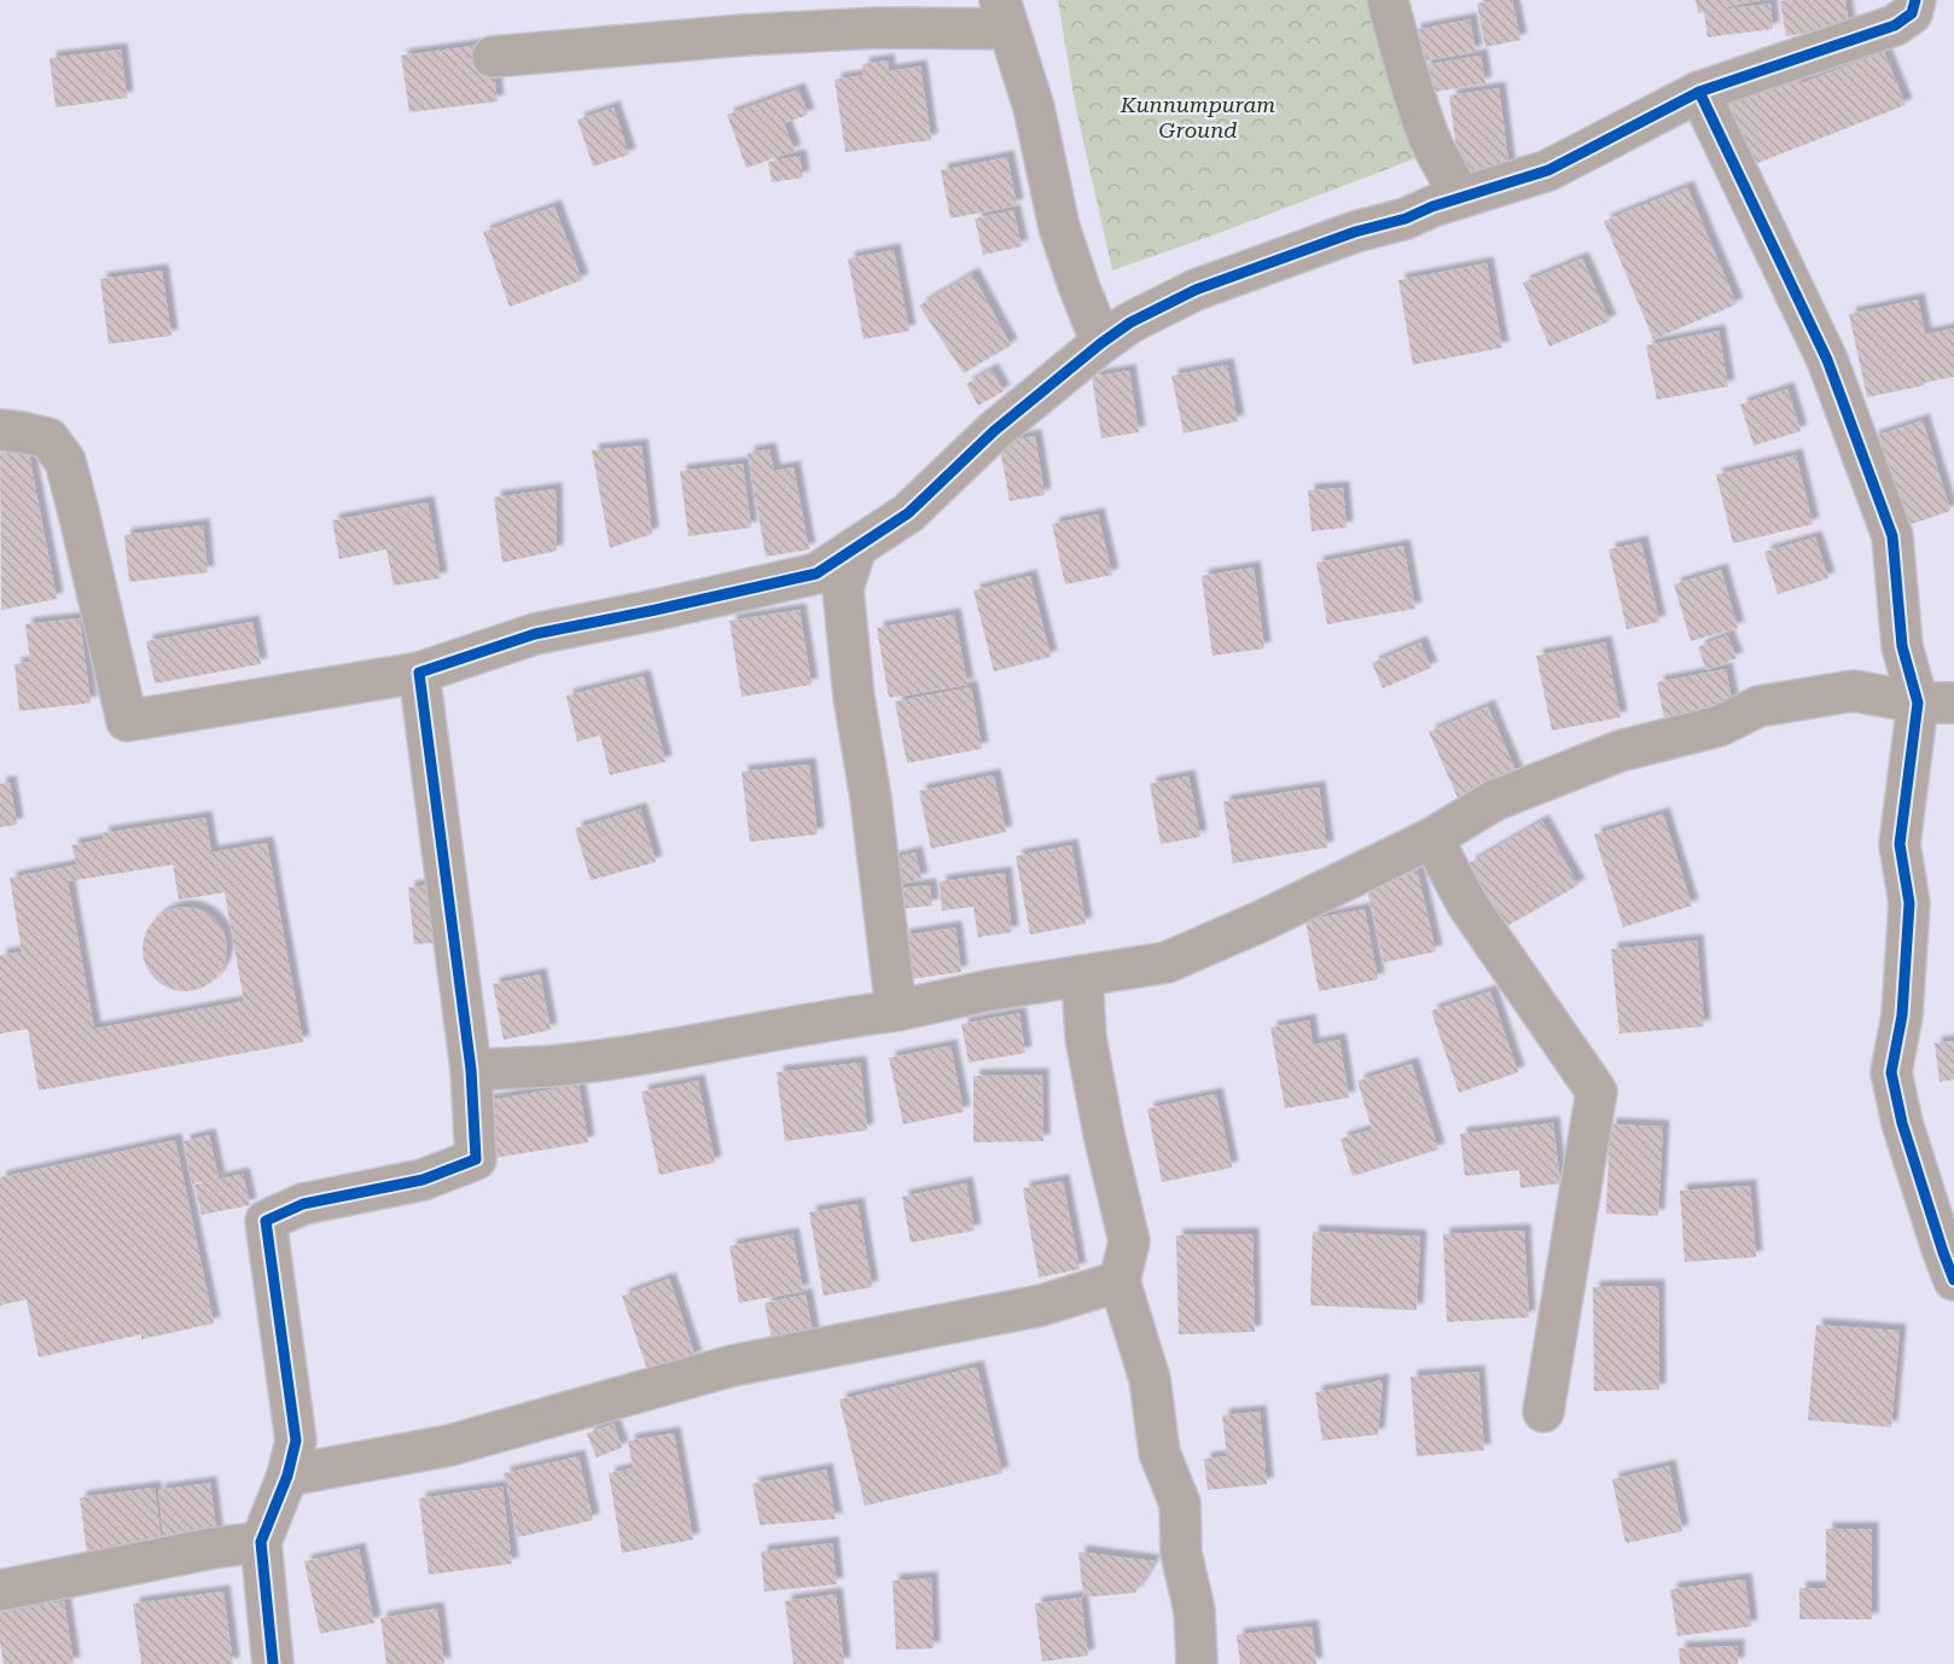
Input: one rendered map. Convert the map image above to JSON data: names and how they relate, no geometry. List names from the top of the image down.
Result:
{
  "parks": ["Kunnumpuram Ground"]
}
